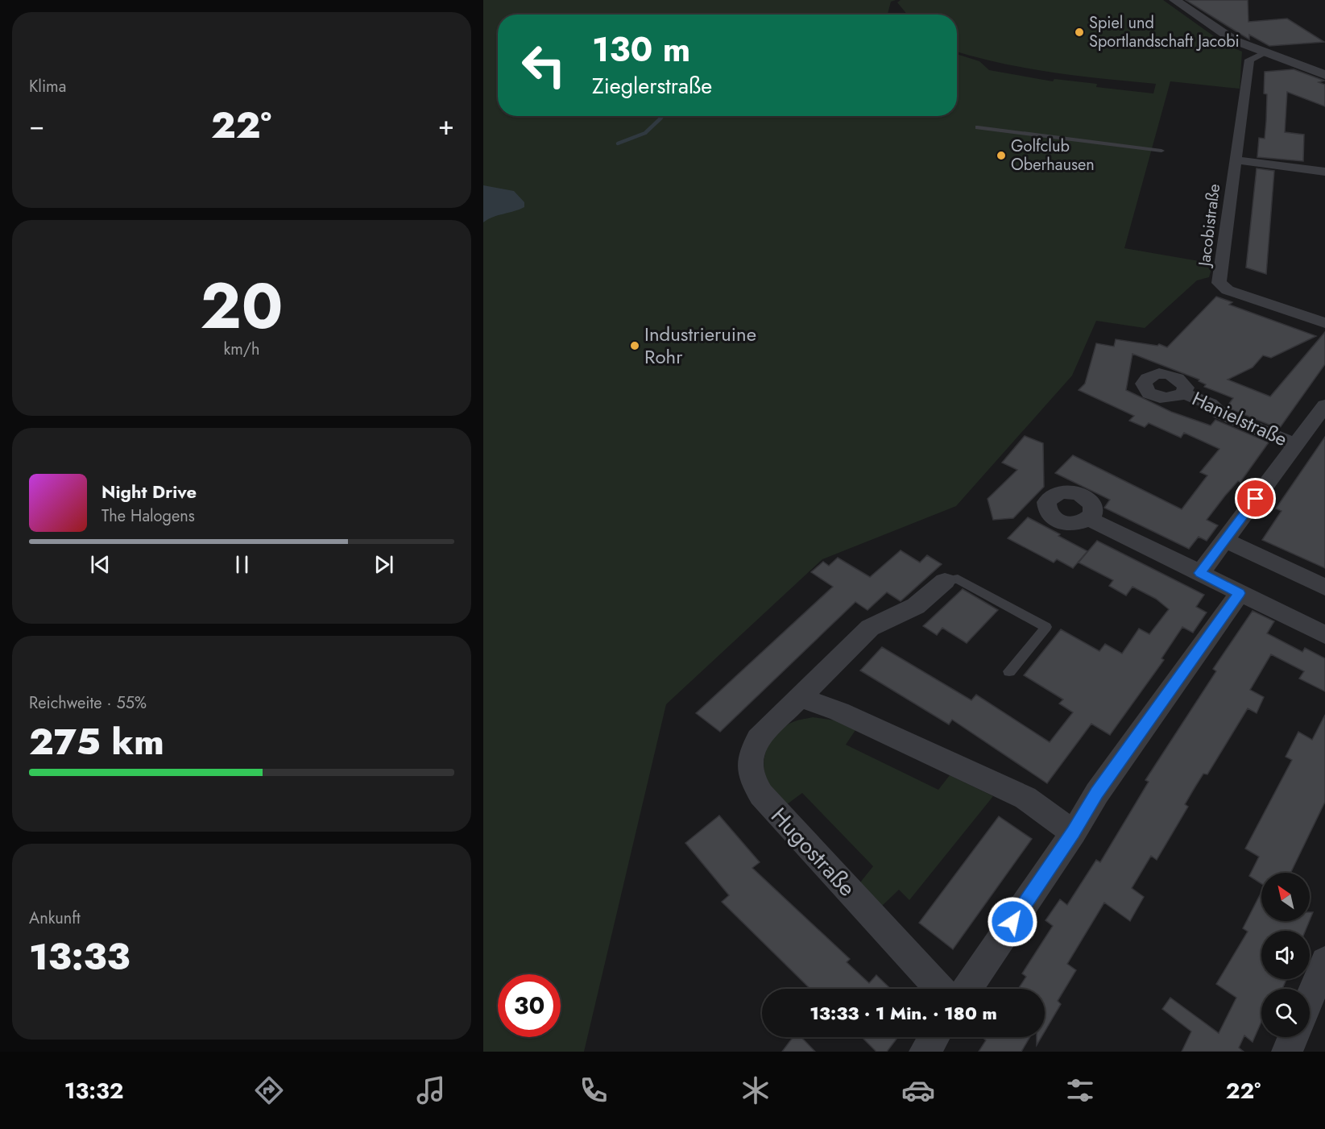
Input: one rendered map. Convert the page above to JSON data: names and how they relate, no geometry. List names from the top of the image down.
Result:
{
  "streets": {
    "street": ["Jacobistraße", "Hanielstraße", "Hugostraße"]
  },
  "places": ["Spiel und Sportlandschaft Jacobi", "Golfclub Oberhausen", "Industrieruine Rohr"],
  "north": "top left",
  "page": {
    "tile": [
      "Klima",
      ["20", "km/h"],
      ["Reichweite · 55%", "275 km"],
      ["Ankunft", "13:33"]
    ],
    "turn": ["130 m", "Zieglerstraße"],
    "heat": ["−", "22°", "+"],
    "song": ["Night Drive", "The Halogens"],
    "limit": "30",
    "trip": "13:33 · 1 Min. · 180 m",
    "tabs": ["13:32", "22°"]
  }
}
